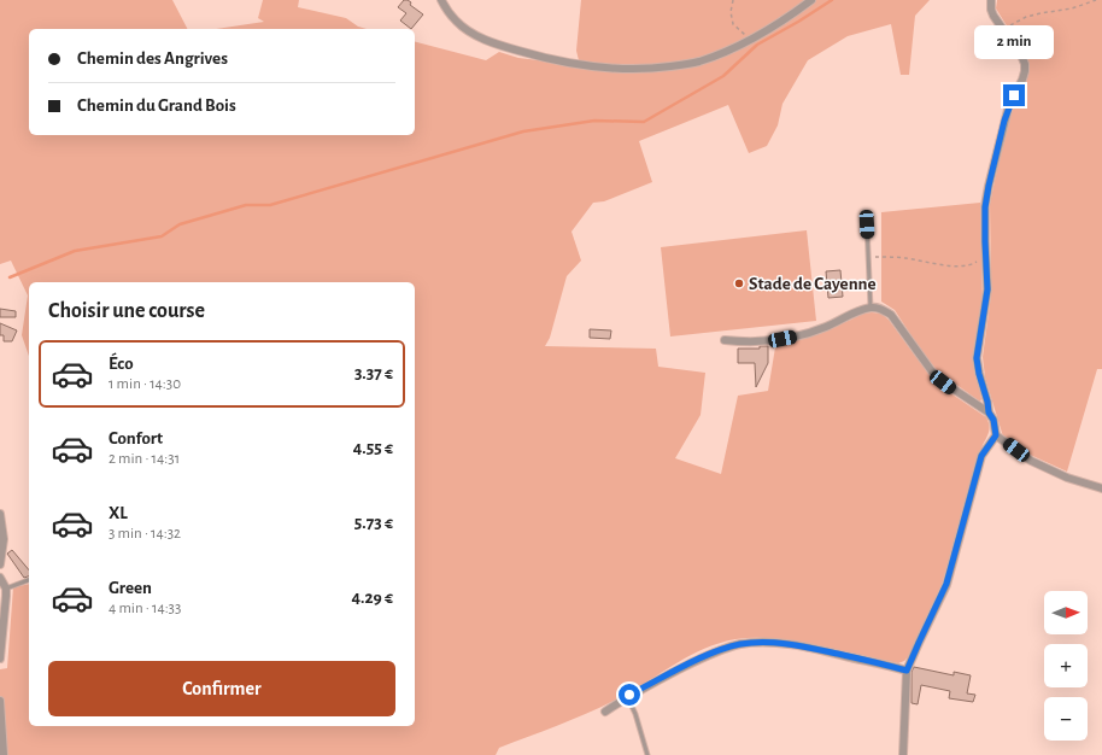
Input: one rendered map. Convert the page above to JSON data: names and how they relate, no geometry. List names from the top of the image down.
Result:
{
  "places": ["Stade de Cayenne"],
  "north": "right",
  "page": {
    "bubble": "2 min",
    "banner": ["Chemin des Angrives", "Chemin du Grand Bois"],
    "heading": "Choisir une course",
    "list": [
      {
        "name": "Éco",
        "note": "1 min · 14:30",
        "value": "3.37 €"
      },
      {
        "name": "Confort",
        "note": "2 min · 14:31",
        "value": "4.55 €"
      },
      {
        "name": "XL",
        "note": "3 min · 14:32",
        "value": "5.73 €"
      },
      {
        "name": "Green",
        "note": "4 min · 14:33",
        "value": "4.29 €"
      }
    ],
    "map_buttons": ["+", "−"],
    "buttons": "Confirmer"
  }
}
